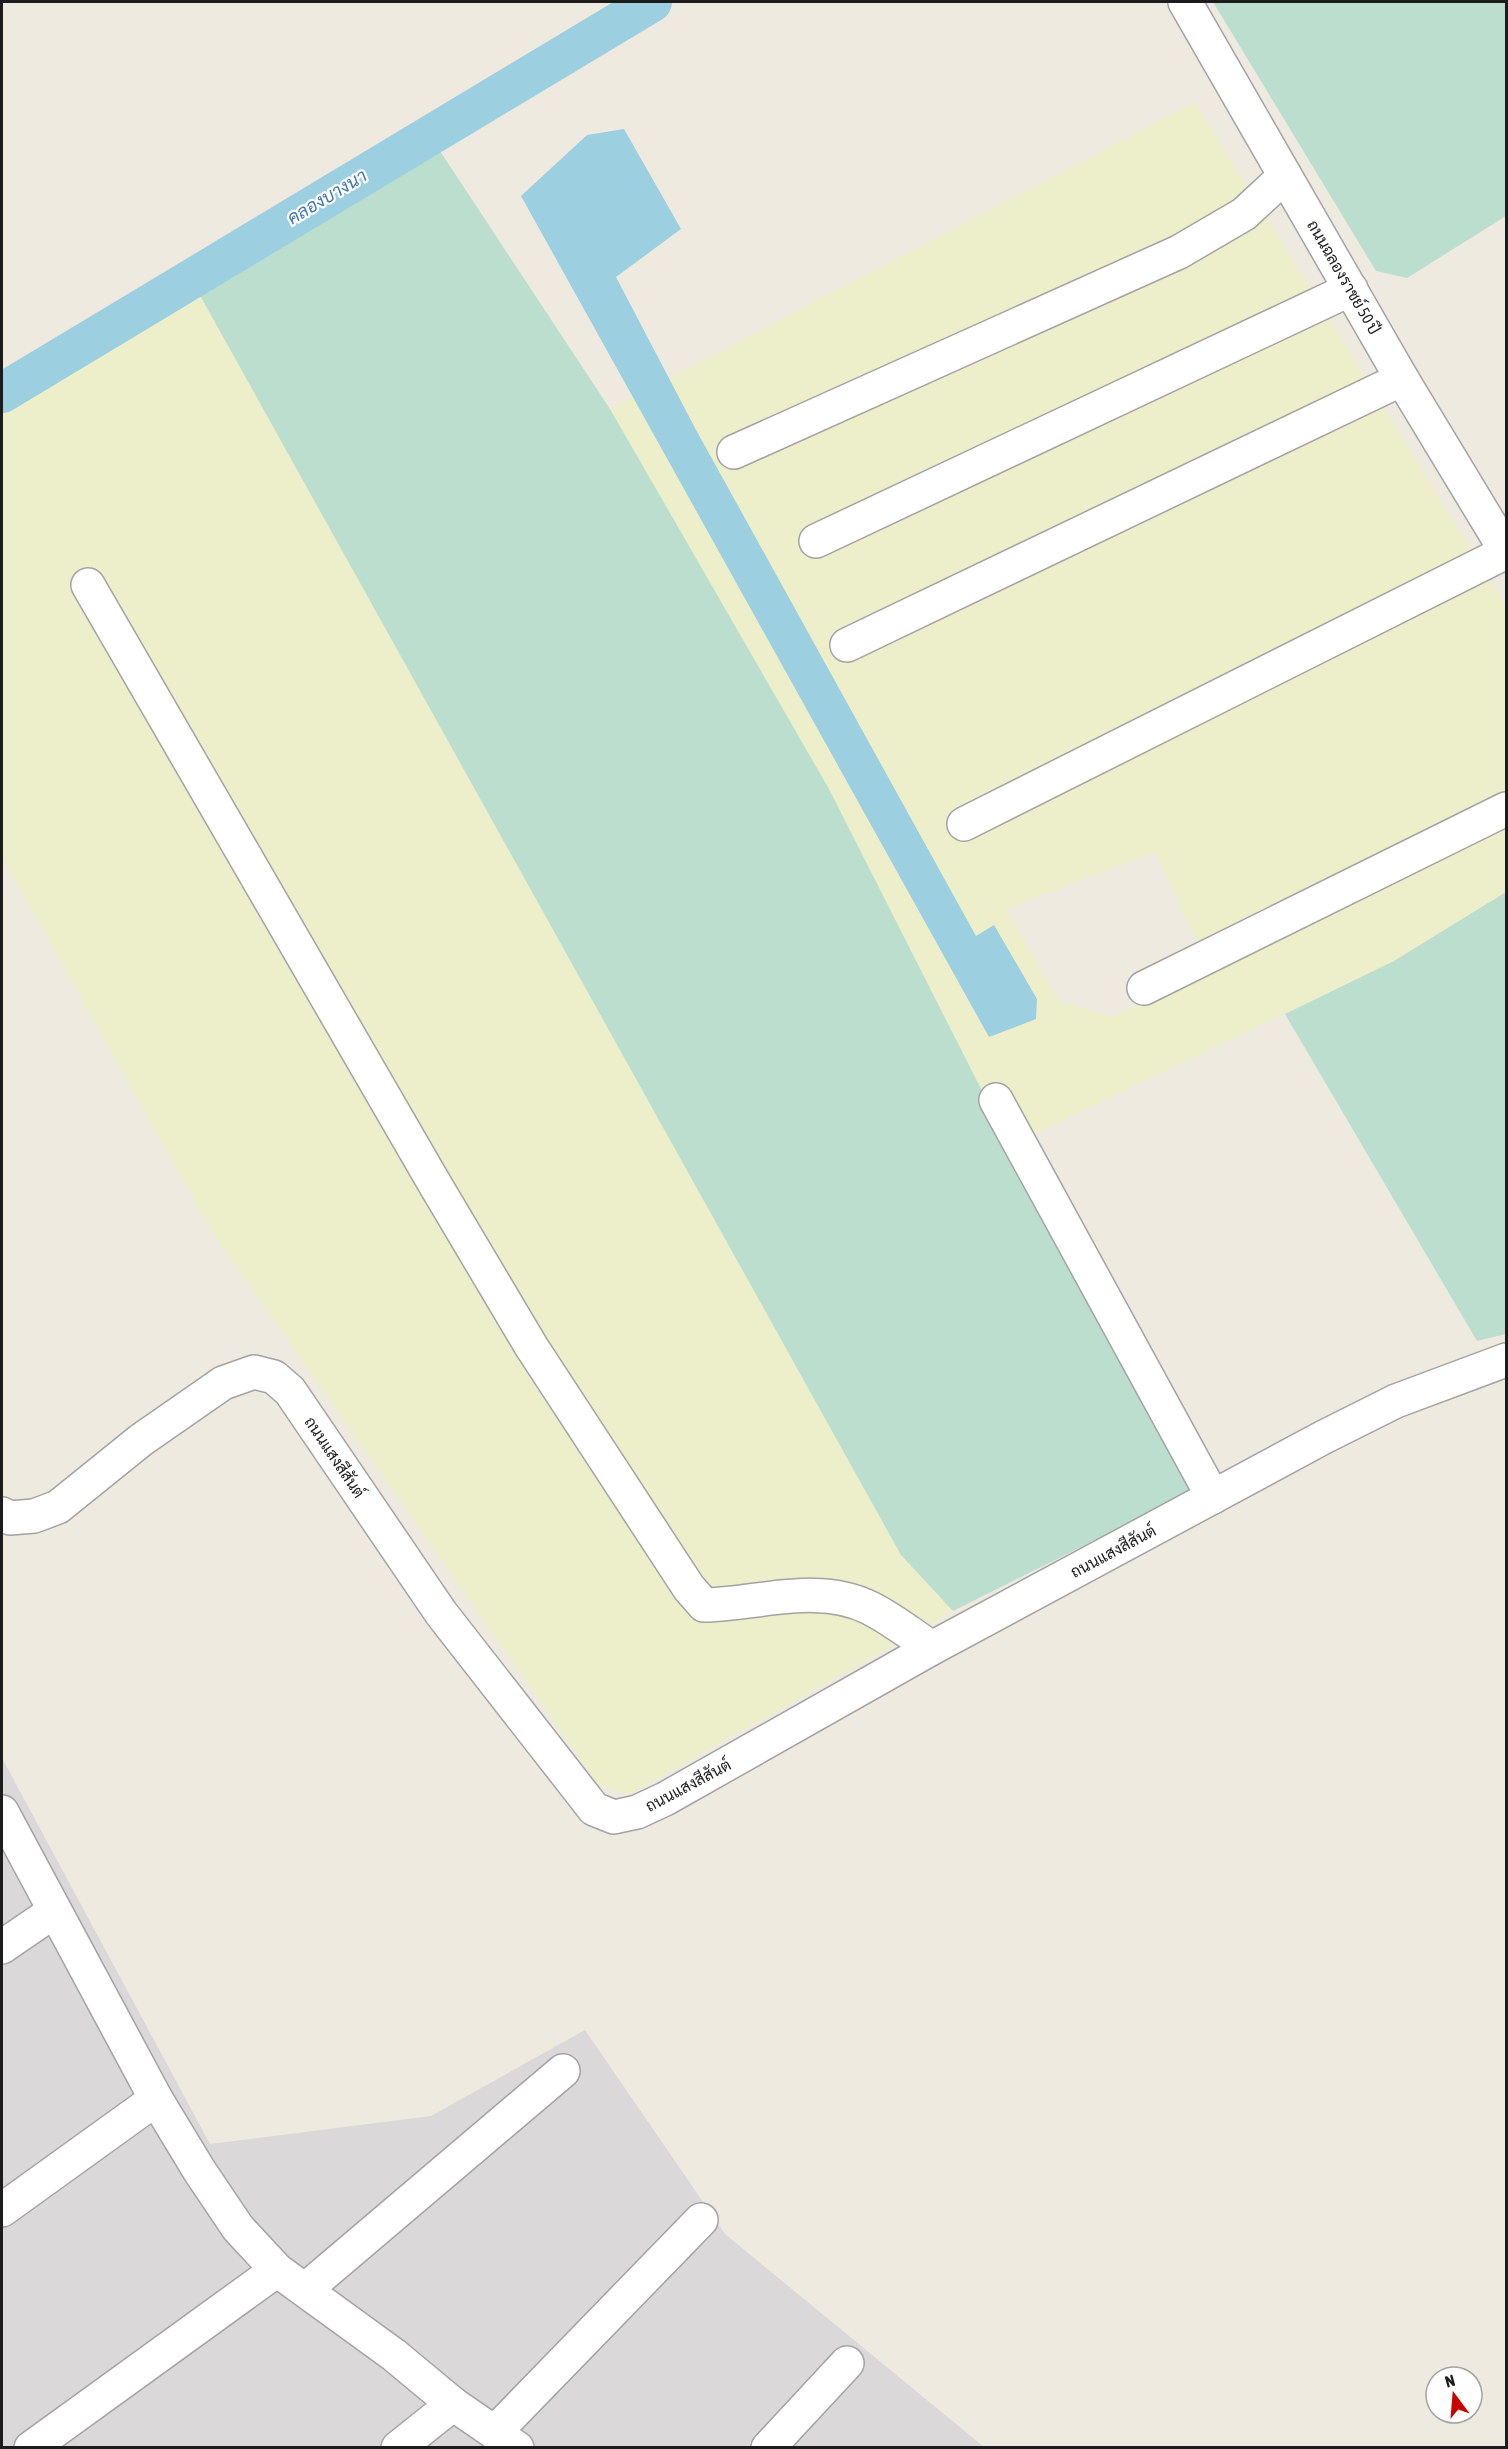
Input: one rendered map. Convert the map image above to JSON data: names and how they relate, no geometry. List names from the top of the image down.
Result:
{
  "streets": {
    "street": ["ถนนฉลองราชย์ 50 ปี", "ถนนแสงสีสันต์"]
  },
  "water": ["คลองบางนา"],
  "north": "top"
}
